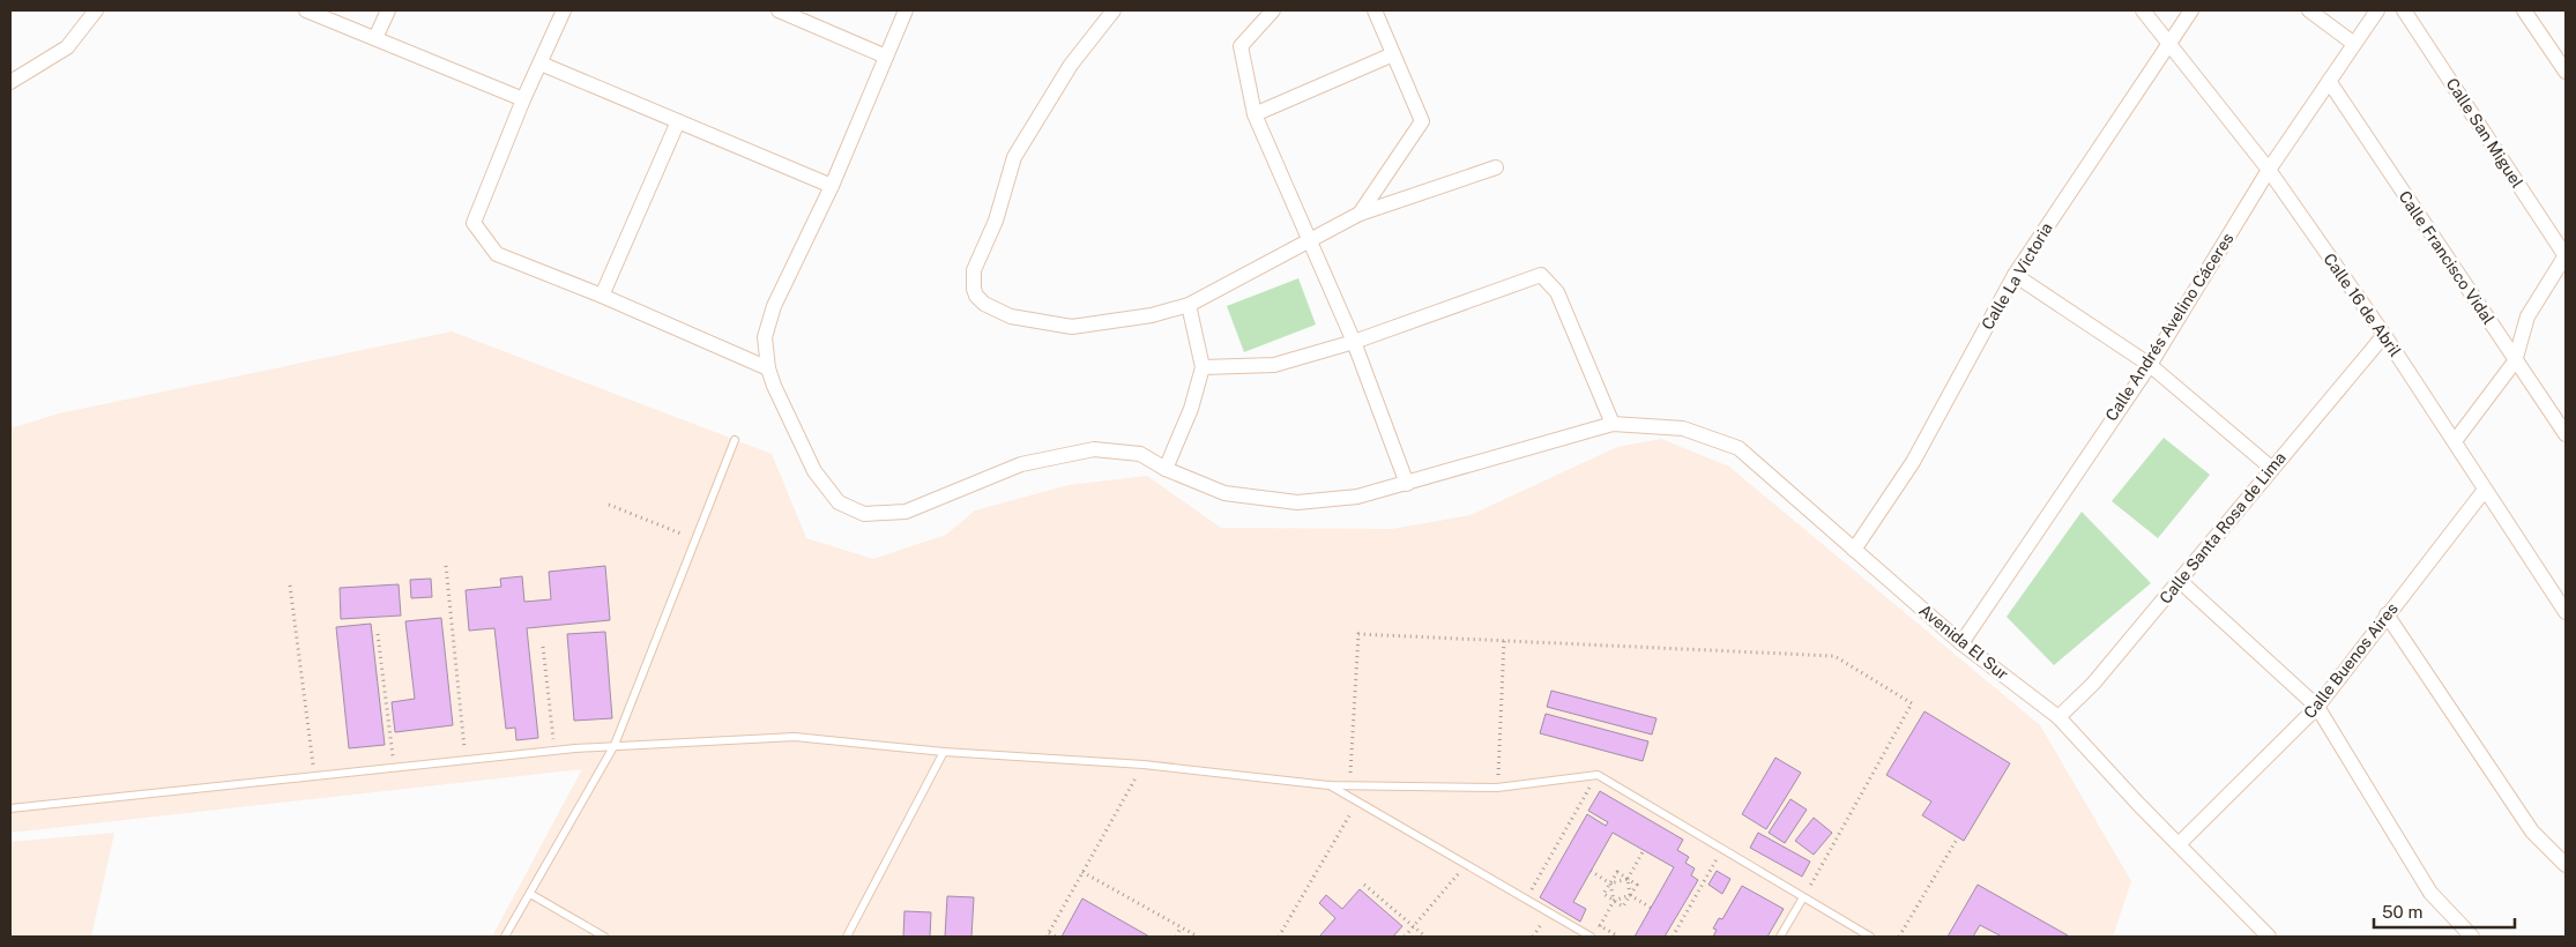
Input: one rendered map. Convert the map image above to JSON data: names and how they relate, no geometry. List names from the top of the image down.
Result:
{
  "streets": {
    "street": [
      "Calle San Miguel",
      "Calle Francisco Vidal",
      "Calle La Victoria",
      "Calle 16 de Abril",
      "Calle Andrés Avelino Cáceres",
      "Calle Santa Rosa de Lima",
      "Avenida El Sur",
      "Calle Buenos Aires"
    ]
  },
  "crossings": [
    ["Calle Francisco Vidal", "Calle Andrés Avelino Cáceres"],
    ["Calle La Victoria", "Calle 16 de Abril"],
    ["Calle La Victoria", "Avenida El Sur"],
    ["Calle 16 de Abril", "Calle Andrés Avelino Cáceres"],
    ["Calle 16 de Abril", "Calle Santa Rosa de Lima"],
    ["Calle 16 de Abril", "Calle Buenos Aires"],
    ["Calle Andrés Avelino Cáceres", "Avenida El Sur"],
    ["Calle Santa Rosa de Lima", "Avenida El Sur"],
    ["Avenida El Sur", "Calle Buenos Aires"]
  ],
  "scale_bar": "50 m"
}
